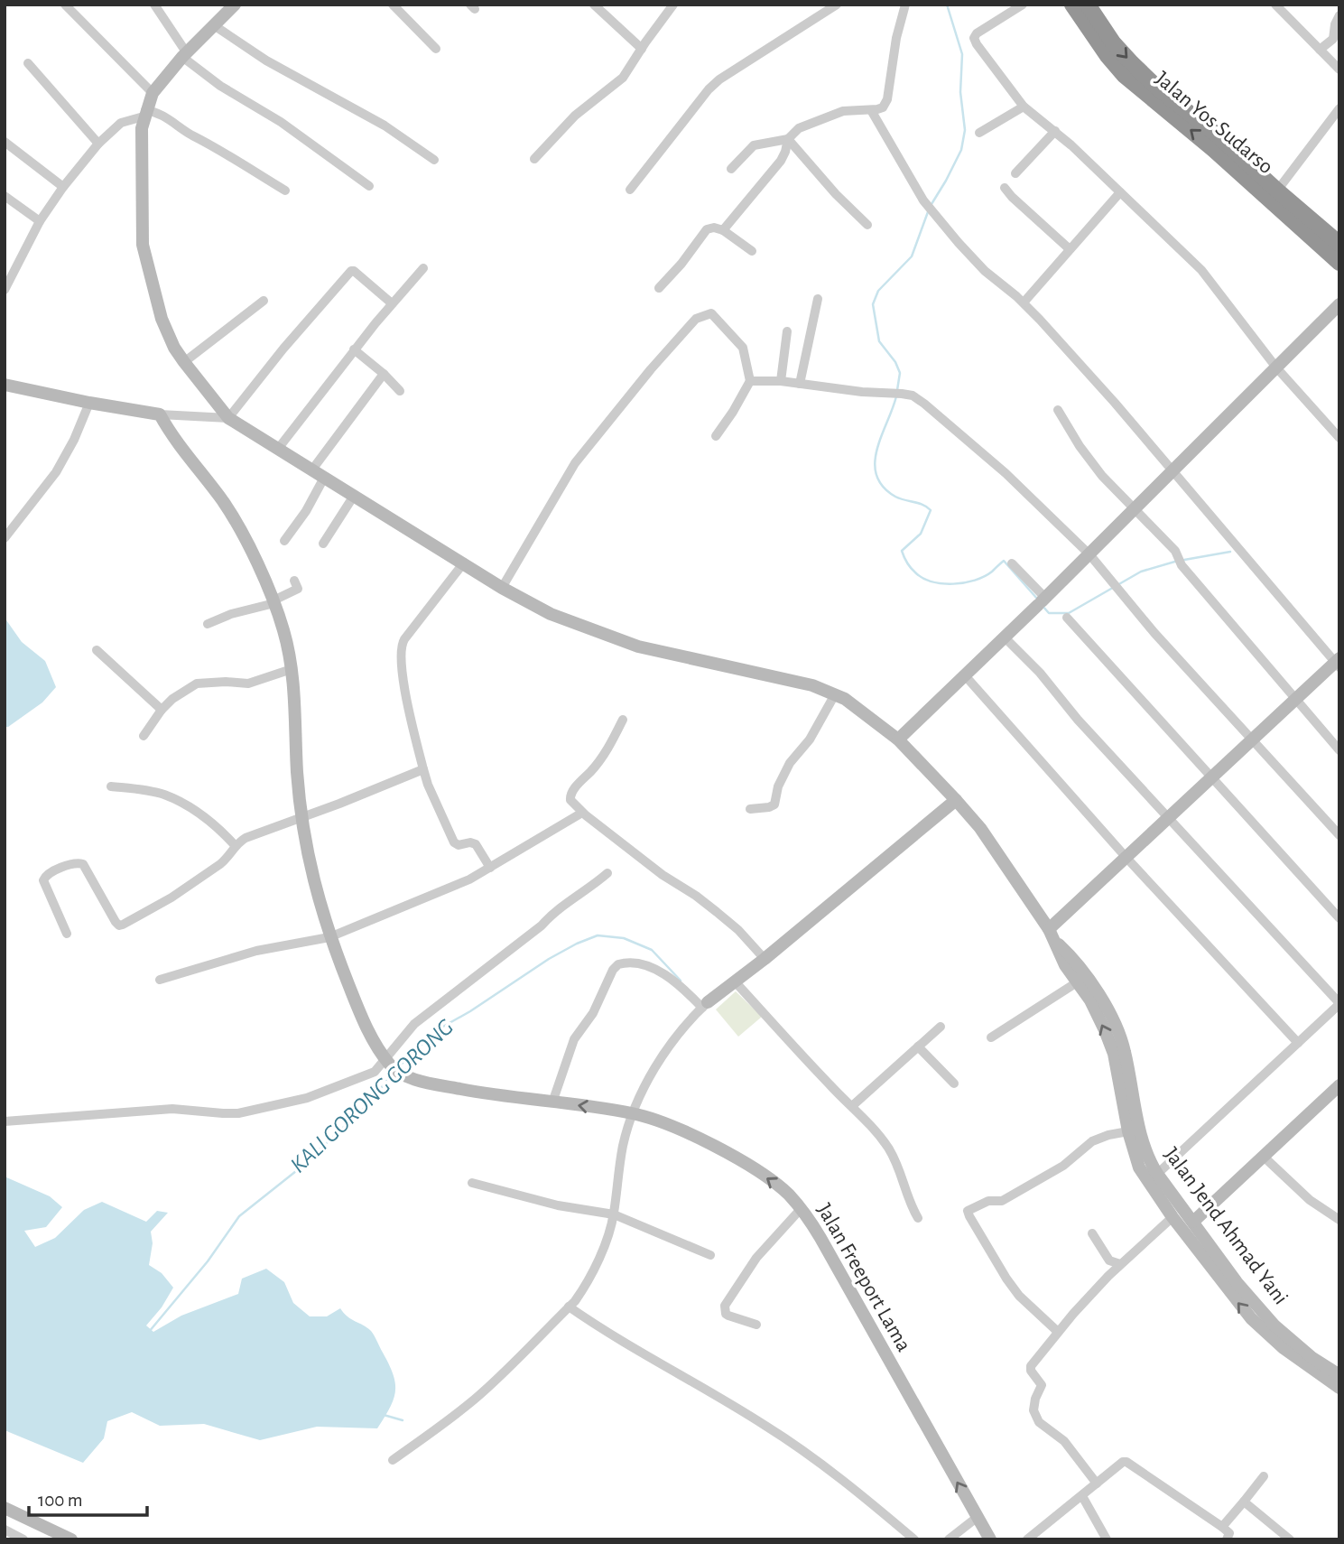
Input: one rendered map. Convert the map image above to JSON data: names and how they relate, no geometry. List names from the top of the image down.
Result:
{
  "streets": {
    "highway": ["Jalan Yos Sudarso"],
    "street": ["Jalan Jend Ahmad Yani", "Jalan Freeport Lama"]
  },
  "water": ["KALI GORONG GORONG"],
  "scale_bar": "100 m"
}
